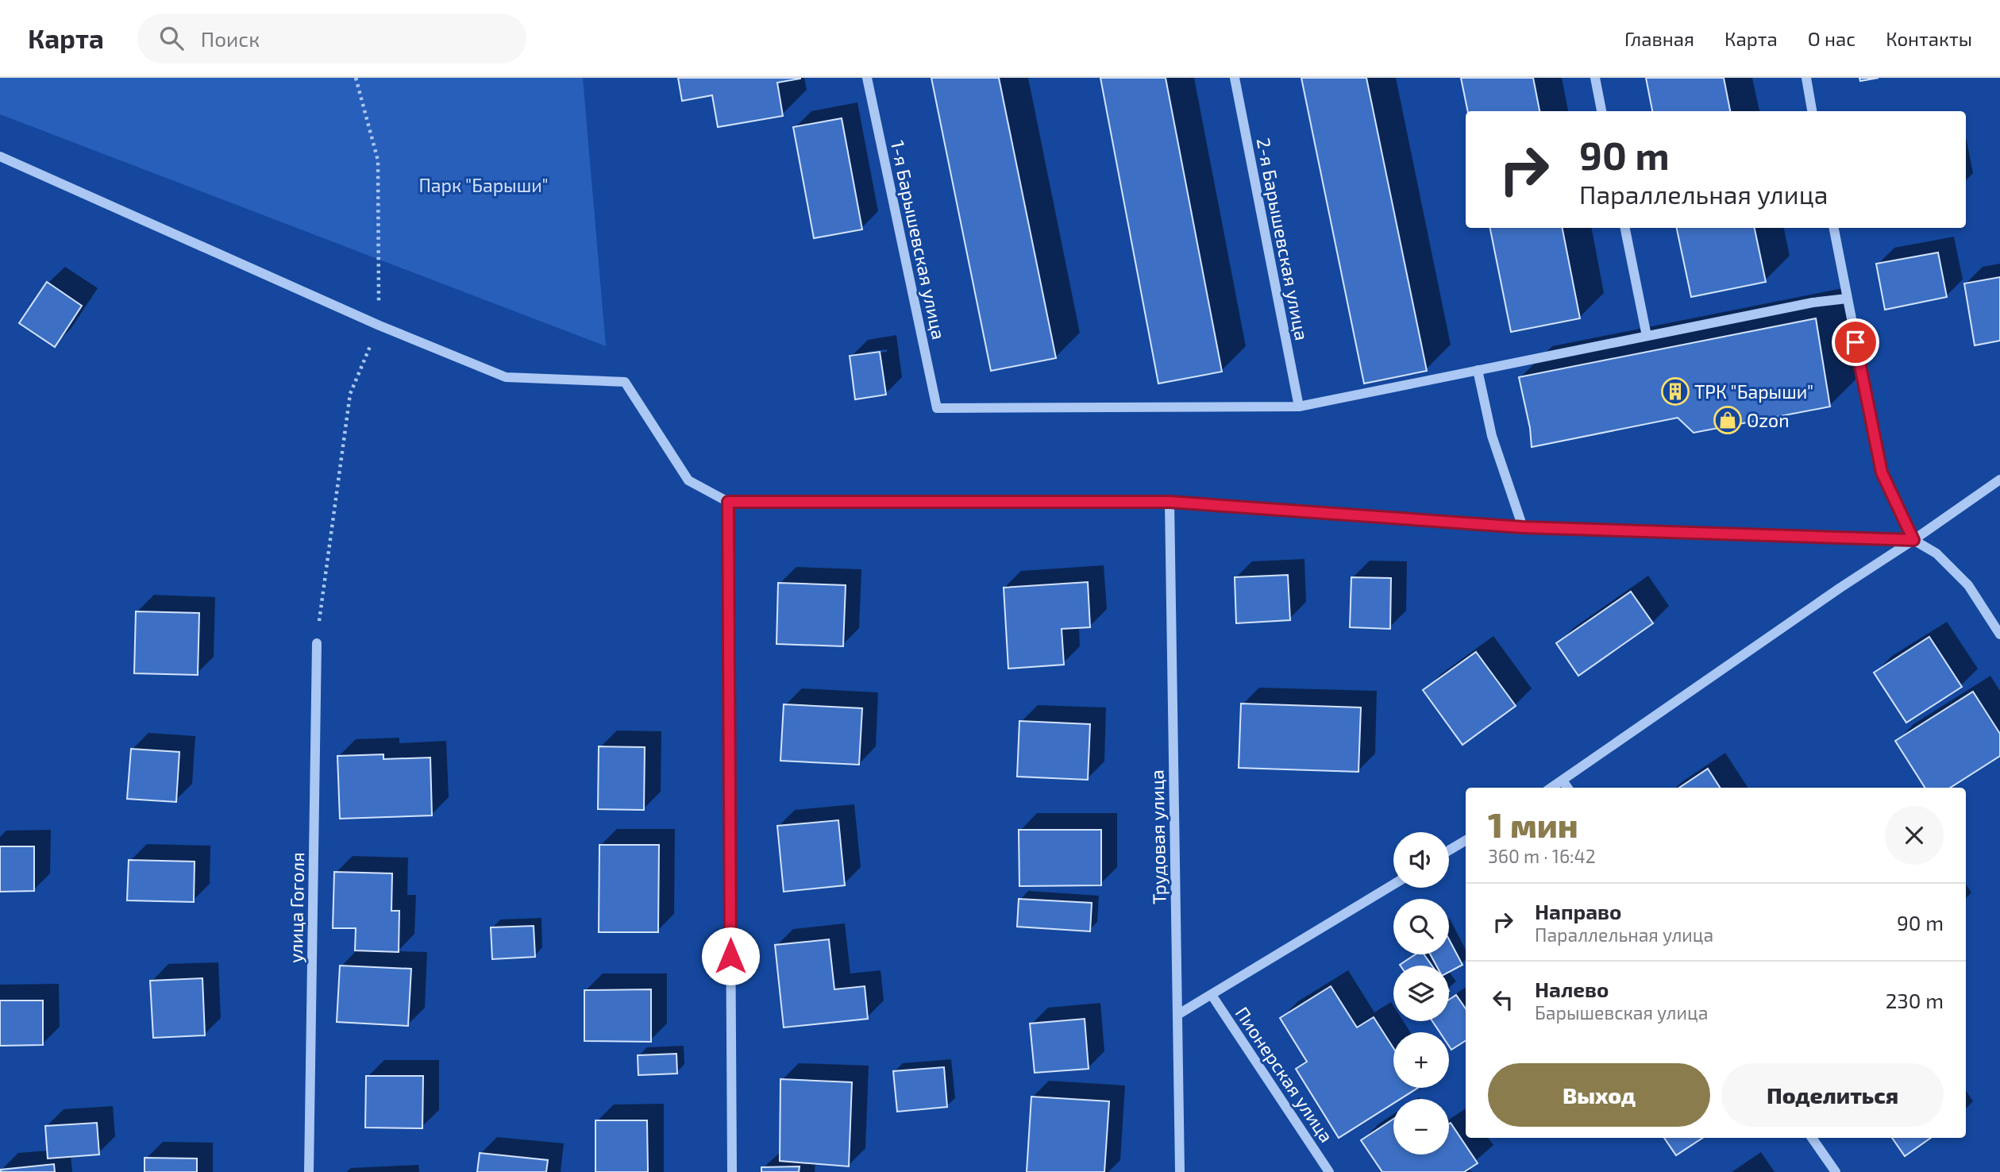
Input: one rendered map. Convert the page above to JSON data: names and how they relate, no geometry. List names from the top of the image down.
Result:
{
  "streets": {
    "street": [
      "2-я Барышевская улица",
      "1-я Барышевская улица",
      "Трудовая улица",
      "улица Гоголя",
      "Пионерская улица"
    ]
  },
  "crossings": [
    ["2-я Барышевская улица", "1-я Барышевская улица"]
  ],
  "parks": ["Парк \"Барыши\""],
  "places": {
    "building": ["ТРК \"Барыши\""],
    "shop": ["Ozon"]
  },
  "page": {
    "header": "Карта",
    "search": "Поиск",
    "nav": [
      "Главная",
      "Карта",
      "О нас",
      "Контакты"
    ],
    "turn": ["90 m", "Параллельная улица"],
    "heading": ["1 мин", "360 m · 16:42"],
    "map_buttons": ["+", "−"],
    "list": [
      {
        "name": "Направо",
        "note": "Параллельная улица",
        "value": "90 m"
      },
      {
        "name": "Налево",
        "note": "Барышевская улица",
        "value": "230 m"
      }
    ],
    "buttons": ["Выход", "Поделиться"]
  }
}
